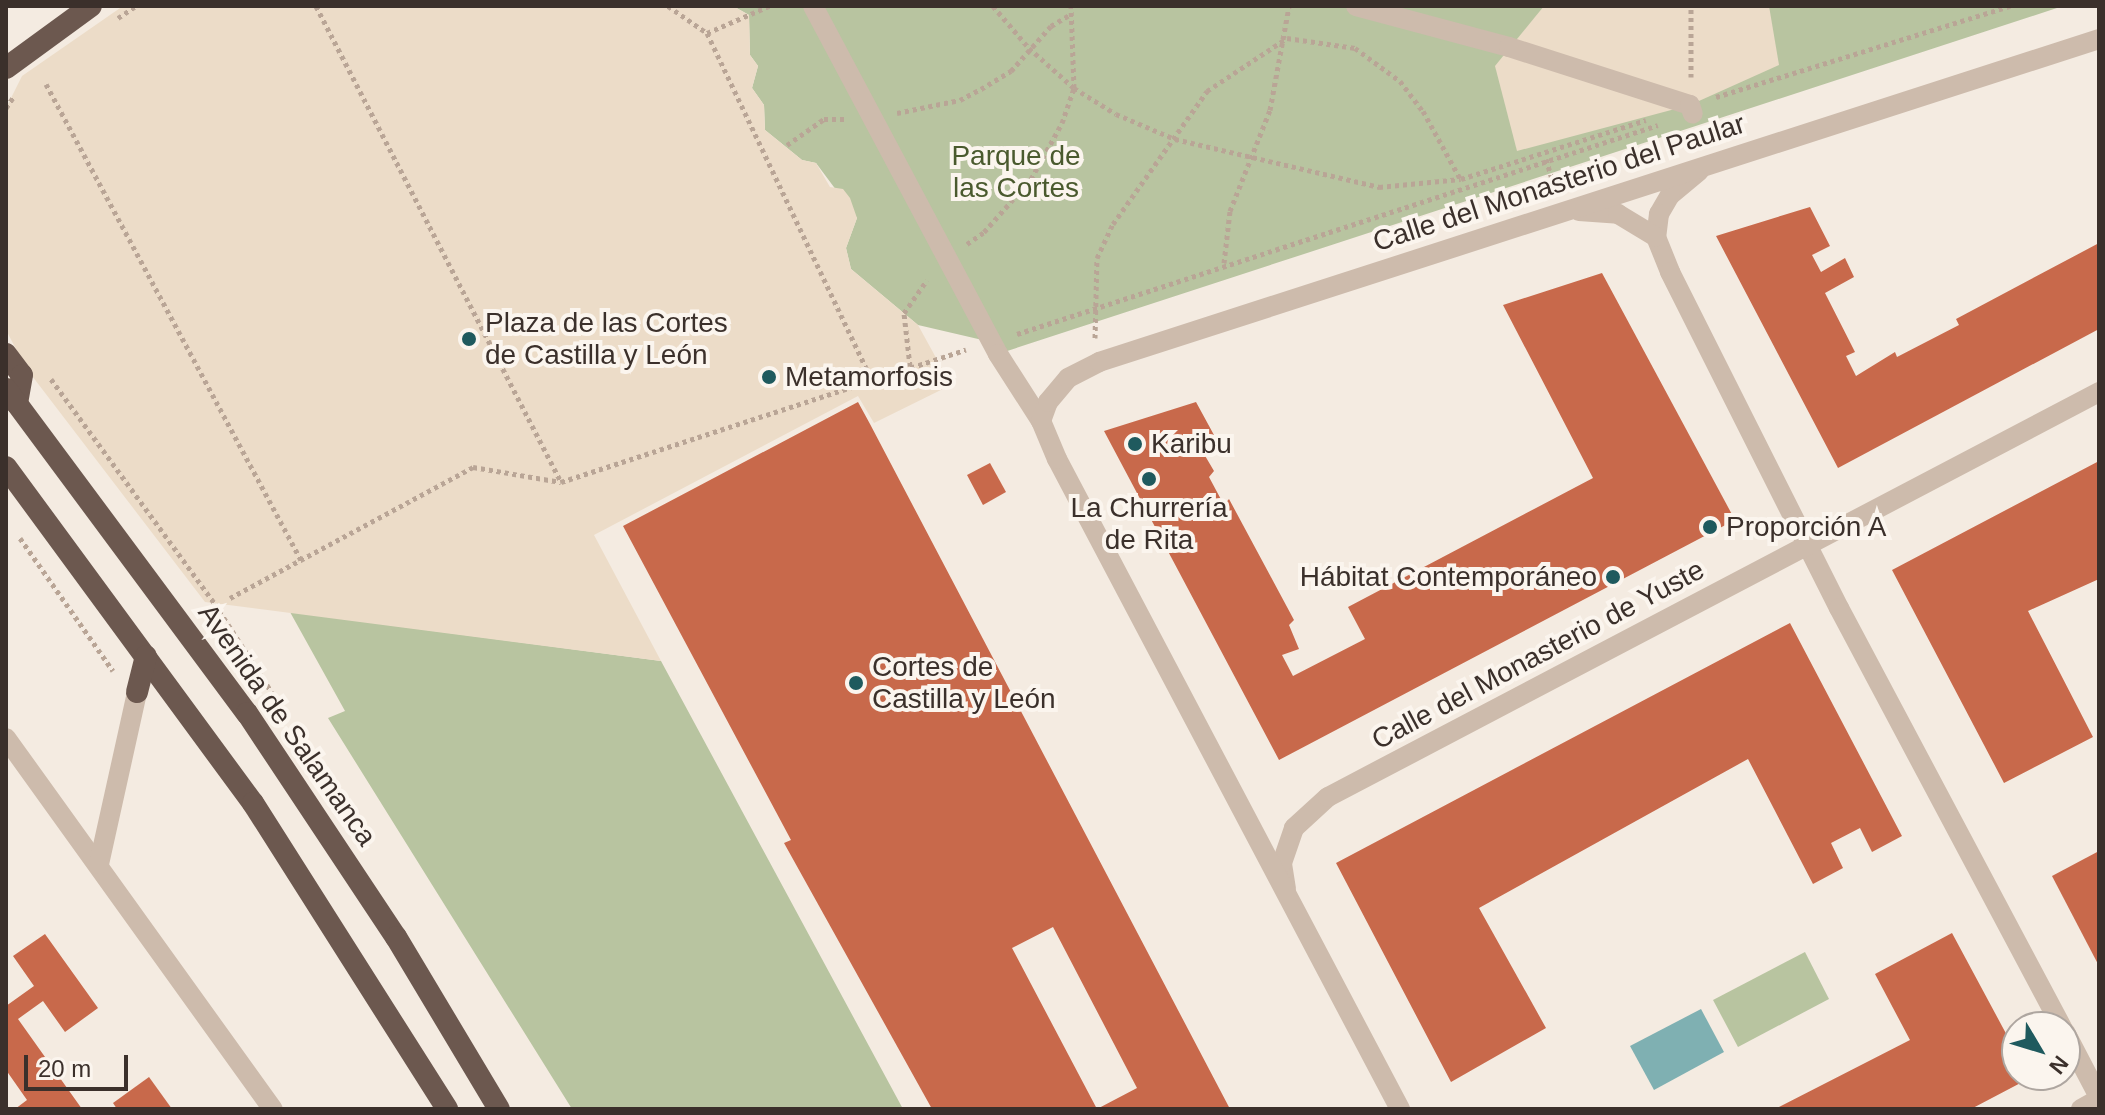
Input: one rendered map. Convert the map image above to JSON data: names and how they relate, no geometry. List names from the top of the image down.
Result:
{
  "streets": {
    "highway": ["Avenida de Salamanca"],
    "street": ["Calle del Monasterio del Paular", "Calle del Monasterio de Yuste"]
  },
  "parks": ["Parque de las Cortes"],
  "places": [
    "Plaza de las Cortes de Castilla y León",
    "Metamorfosis",
    "Karibu",
    "La Churrería de Rita",
    "Proporción A",
    "Hábitat Contemporáneo",
    "Cortes de Castilla y León"
  ],
  "scale_bar": "20 m",
  "north": "bottom right"
}
